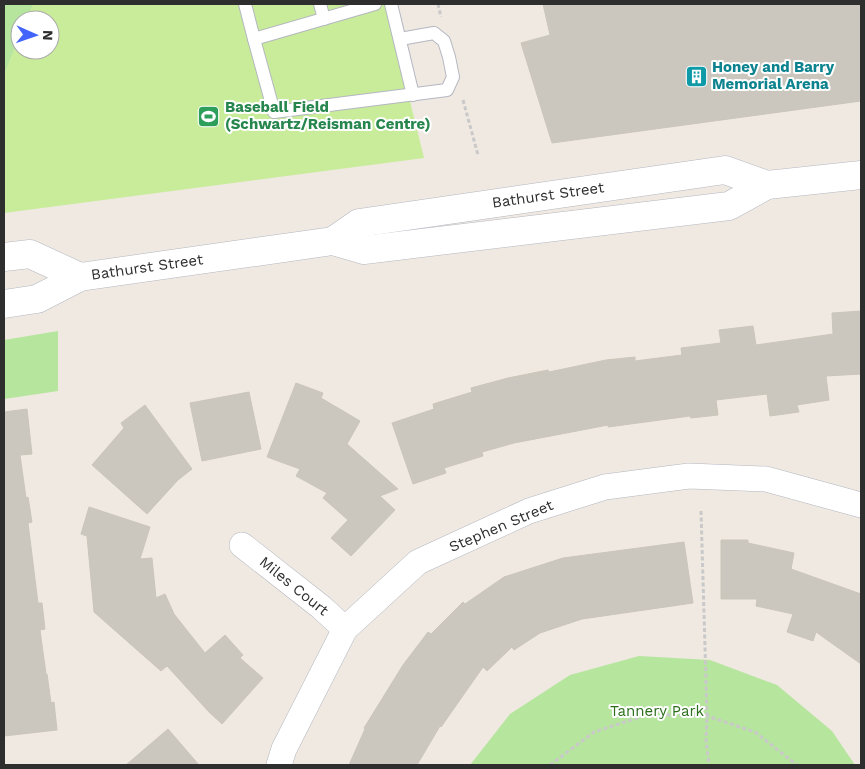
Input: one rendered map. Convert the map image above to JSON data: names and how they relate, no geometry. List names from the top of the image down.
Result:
{
  "streets": {
    "main road": ["Bathurst Street"],
    "street": ["Stephen Street", "Miles Court"]
  },
  "crossings": [
    ["Stephen Street", "Miles Court"]
  ],
  "parks": ["Tannery Park"],
  "places": {
    "building": ["Honey and Barry Memorial Arena"],
    "sports": ["Baseball Field (Schwartz/Reisman Centre)"]
  },
  "north": "right"
}
